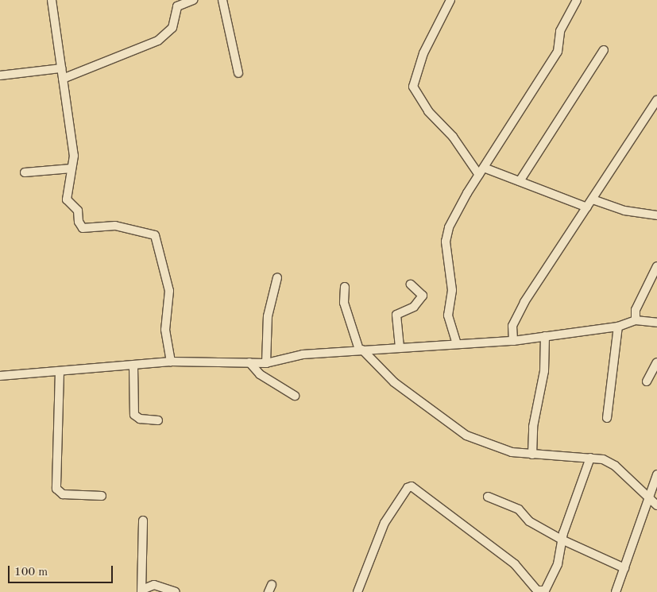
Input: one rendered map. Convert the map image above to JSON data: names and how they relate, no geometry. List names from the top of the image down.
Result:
{
  "scale_bar": "100 m"
}
